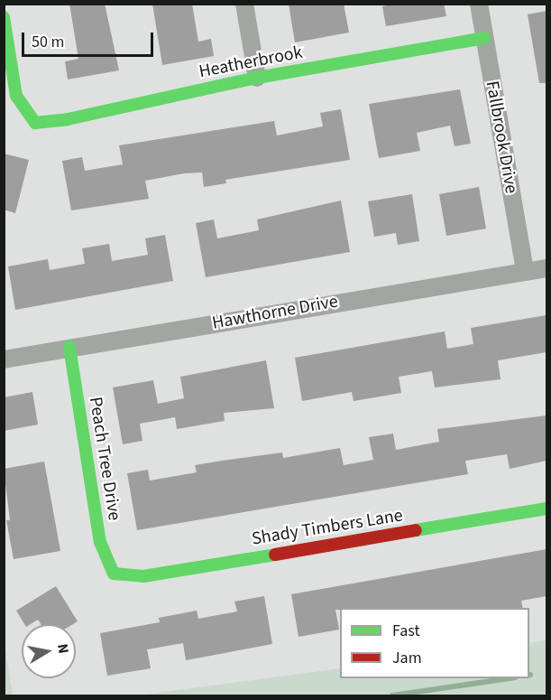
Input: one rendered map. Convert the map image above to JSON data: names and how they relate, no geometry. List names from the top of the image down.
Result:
{
  "streets": {
    "street": [
      "Heatherbrook",
      "Fallbrook Drive",
      "Hawthorne Drive",
      "Peach Tree Drive",
      "Shady Timbers Lane"
    ]
  },
  "crossings": [
    ["Heatherbrook", "Fallbrook Drive"],
    ["Fallbrook Drive", "Hawthorne Drive"],
    ["Hawthorne Drive", "Peach Tree Drive"],
    ["Peach Tree Drive", "Shady Timbers Lane"]
  ],
  "legend": ["Fast", "Jam"],
  "scale_bar": "50 m",
  "north": "right"
}
